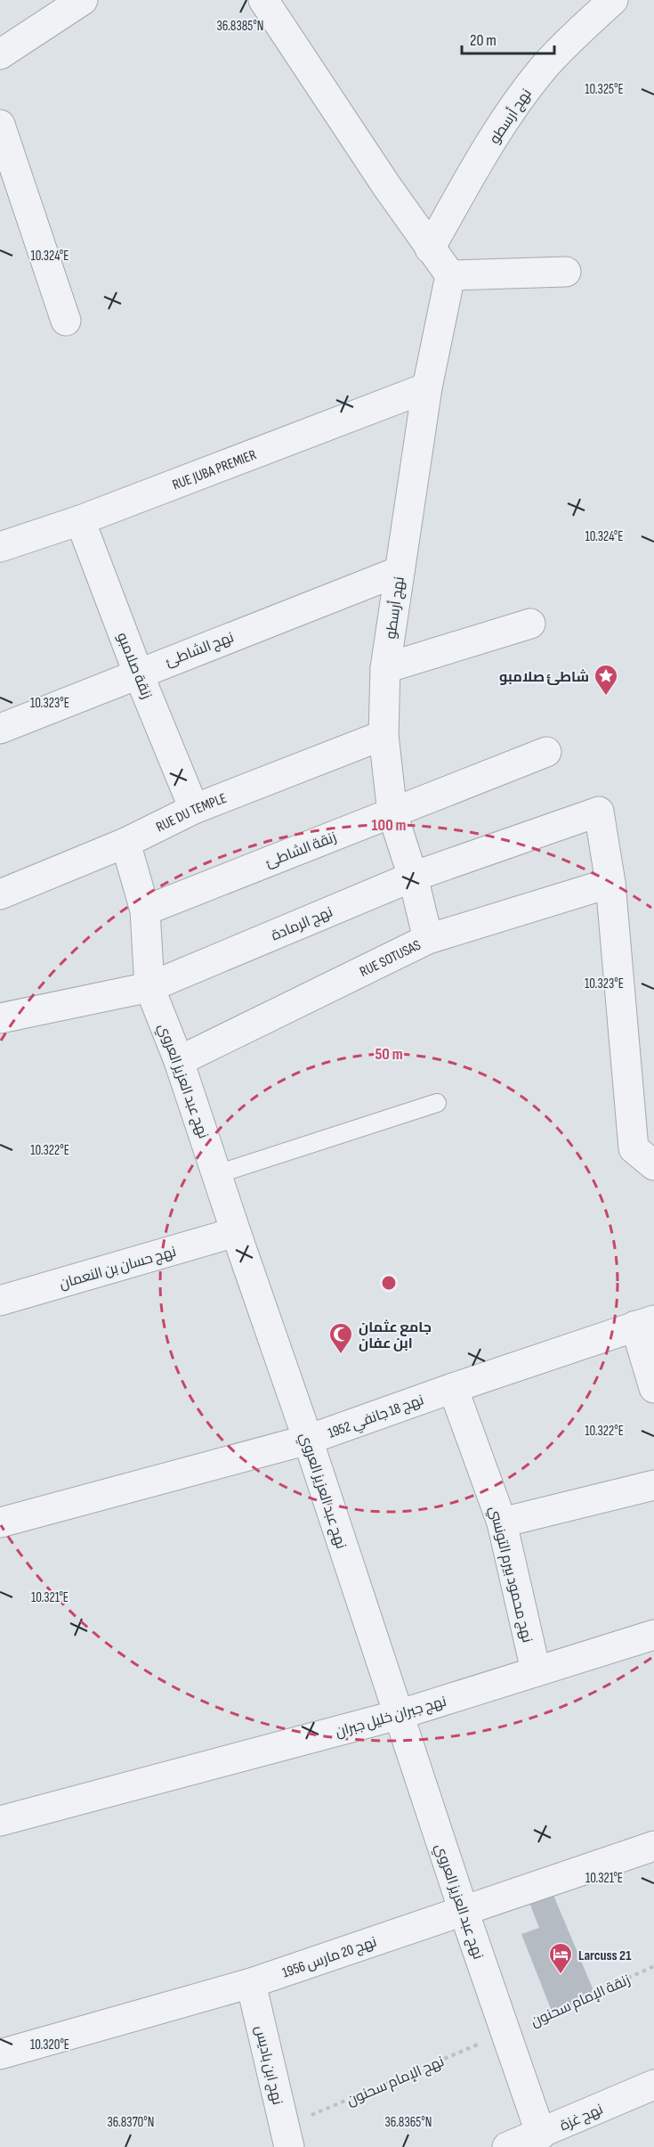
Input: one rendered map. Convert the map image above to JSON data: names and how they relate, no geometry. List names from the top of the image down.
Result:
{
  "streets": {
    "street": [
      "نهج أرسطو",
      "RUE JUBA PREMIER",
      "نهج الشاطئ",
      "زنقة صلامبو",
      "RUE DU TEMPLE",
      "زنقة الشاطئ",
      "نهج الرمادة",
      "RUE SOTUSAS",
      "نهج عبد العزيز العروي",
      "نهج حسان بن النعمان",
      "نهج 18 جانفي 1952",
      "نهج محمود بيرم التونسي",
      "نهج جبران خليل جبران",
      "نهج 20 مارس 1956",
      "نهج ابن باديس",
      "نهج غزة"
    ],
    "path": ["زنقة الإمام سحنون", "نهج الإمام سحنون"]
  },
  "crossings": [
    ["نهج أرسطو", "RUE JUBA PREMIER"],
    ["نهج أرسطو", "نهج الشاطئ"],
    ["نهج أرسطو", "RUE DU TEMPLE"],
    ["نهج أرسطو", "زنقة الشاطئ"],
    ["نهج أرسطو", "نهج الرمادة"],
    ["نهج أرسطو", "RUE SOTUSAS"],
    ["RUE JUBA PREMIER", "زنقة صلامبو"],
    ["نهج الشاطئ", "زنقة صلامبو"],
    ["زنقة صلامبو", "RUE DU TEMPLE"],
    ["RUE DU TEMPLE", "نهج عبد العزيز العروي"],
    ["زنقة الشاطئ", "نهج عبد العزيز العروي"],
    ["نهج الرمادة", "RUE SOTUSAS"],
    ["نهج الرمادة", "نهج عبد العزيز العروي"],
    ["RUE SOTUSAS", "نهج عبد العزيز العروي"],
    ["نهج عبد العزيز العروي", "نهج حسان بن النعمان"],
    ["نهج عبد العزيز العروي", "نهج 18 جانفي 1952"],
    ["نهج عبد العزيز العروي", "نهج جبران خليل جبران"],
    ["نهج عبد العزيز العروي", "نهج 20 مارس 1956"],
    ["نهج عبد العزيز العروي", "زنقة الإمام سحنون"],
    ["نهج عبد العزيز العروي", "نهج الإمام سحنون"],
    ["نهج عبد العزيز العروي", "نهج غزة"],
    ["نهج 18 جانفي 1952", "نهج محمود بيرم التونسي"],
    ["نهج محمود بيرم التونسي", "نهج جبران خليل جبران"],
    ["نهج 20 مارس 1956", "نهج ابن باديس"],
    ["زنقة الإمام سحنون", "نهج الإمام سحنون"],
    ["نهج ابن باديس", "نهج الإمام سحنون"]
  ],
  "places": {
    "place": ["شاطئ صلامبو"],
    "mosque": ["جامع عثمان ابن عفان"],
    "hotel": ["Larcuss 21"]
  },
  "scale_bar": "20 m",
  "coordinates": [
    "36.8385°N",
    "10.325°E",
    "10.324°E",
    "10.323°E",
    "10.322°E",
    "10.321°E",
    "10.320°E",
    "36.8370°N",
    "36.8365°N"
  ],
  "rings": ["100 m", "50 m"]
}
